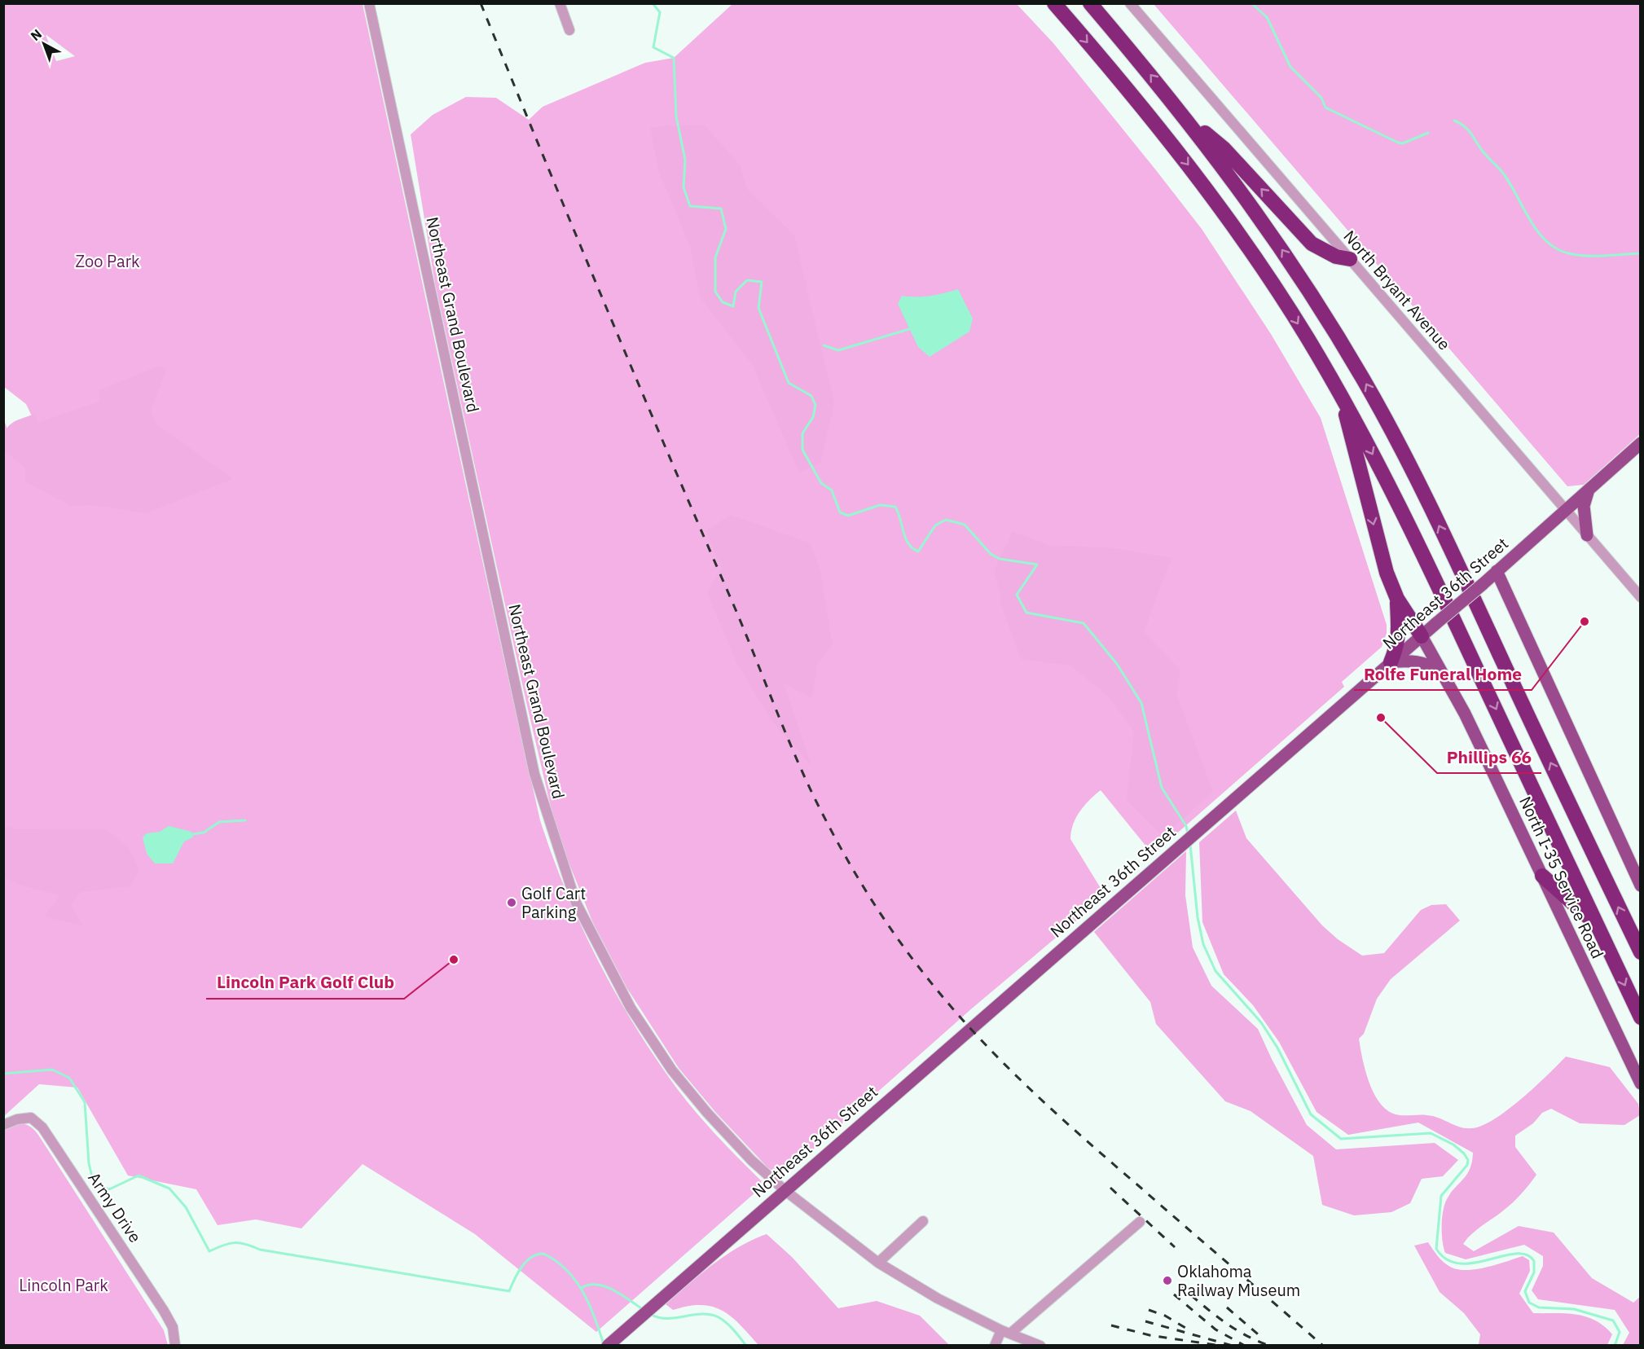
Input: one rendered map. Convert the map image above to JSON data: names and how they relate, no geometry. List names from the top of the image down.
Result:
{
  "streets": {
    "main road": ["Northeast 36th Street", "North I-35 Service Road"],
    "street": ["North Bryant Avenue", "Northeast Grand Boulevard", "Army Drive"]
  },
  "crossings": [
    ["North Bryant Avenue", "Northeast 36th Street"],
    ["Northeast Grand Boulevard", "Northeast 36th Street"],
    ["Northeast 36th Street", "North I-35 Service Road"]
  ],
  "parks": ["Zoo Park", "Lincoln Park"],
  "places": [
    "Rolfe Funeral Home",
    "Phillips 66",
    "Golf Cart Parking",
    "Lincoln Park Golf Club",
    "Oklahoma Railway Museum"
  ],
  "north": "top left"
}
